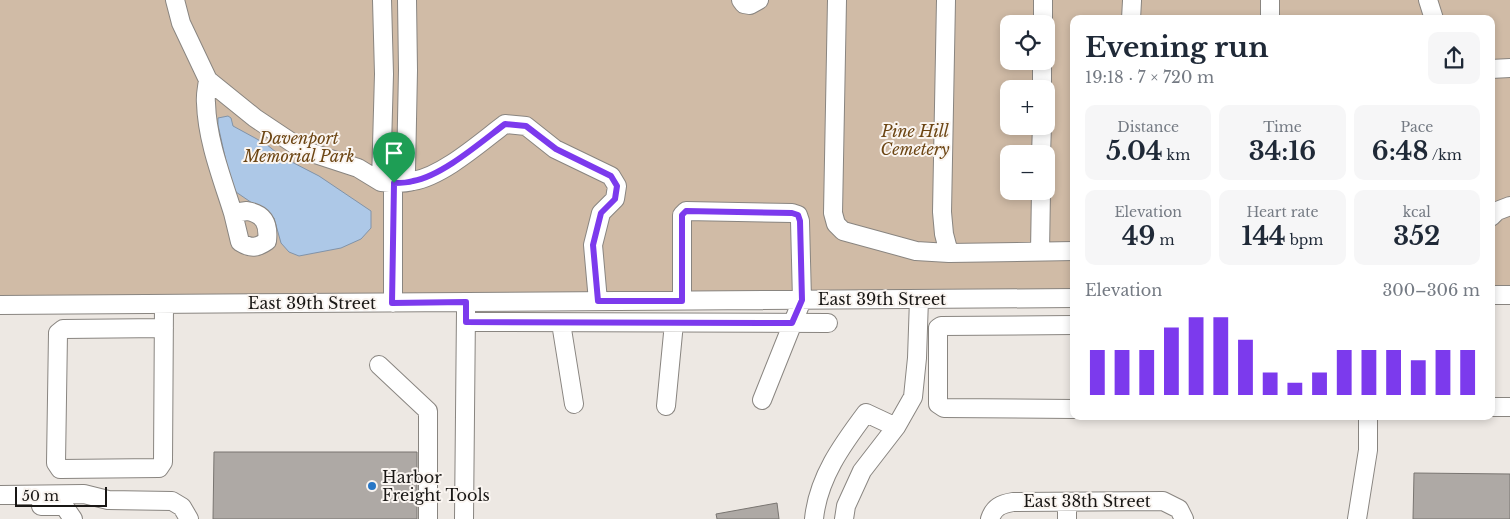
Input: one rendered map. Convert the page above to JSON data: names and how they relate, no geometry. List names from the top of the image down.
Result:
{
  "streets": {
    "street": ["East 39th Street", "East 38th Street"]
  },
  "parks": ["Pine Hill Cemetery", "Davenport Memorial Park"],
  "places": ["Harbor Freight Tools"],
  "scale_bar": "50 m",
  "page": {
    "map_buttons": ["+", "−"],
    "heading": ["Evening run", "19:18 · 7 × 720 m"],
    "stats": [
      ["Distance", "5.04 km"],
      ["Time", "34:16"],
      ["Pace", "6:48 /km"],
      ["Elevation", "49 m"],
      ["Heart rate", "144 bpm"],
      ["kcal", "352"]
    ],
    "chart": ["Elevation", "300–306 m"],
    "scale": "50 m"
  }
}
